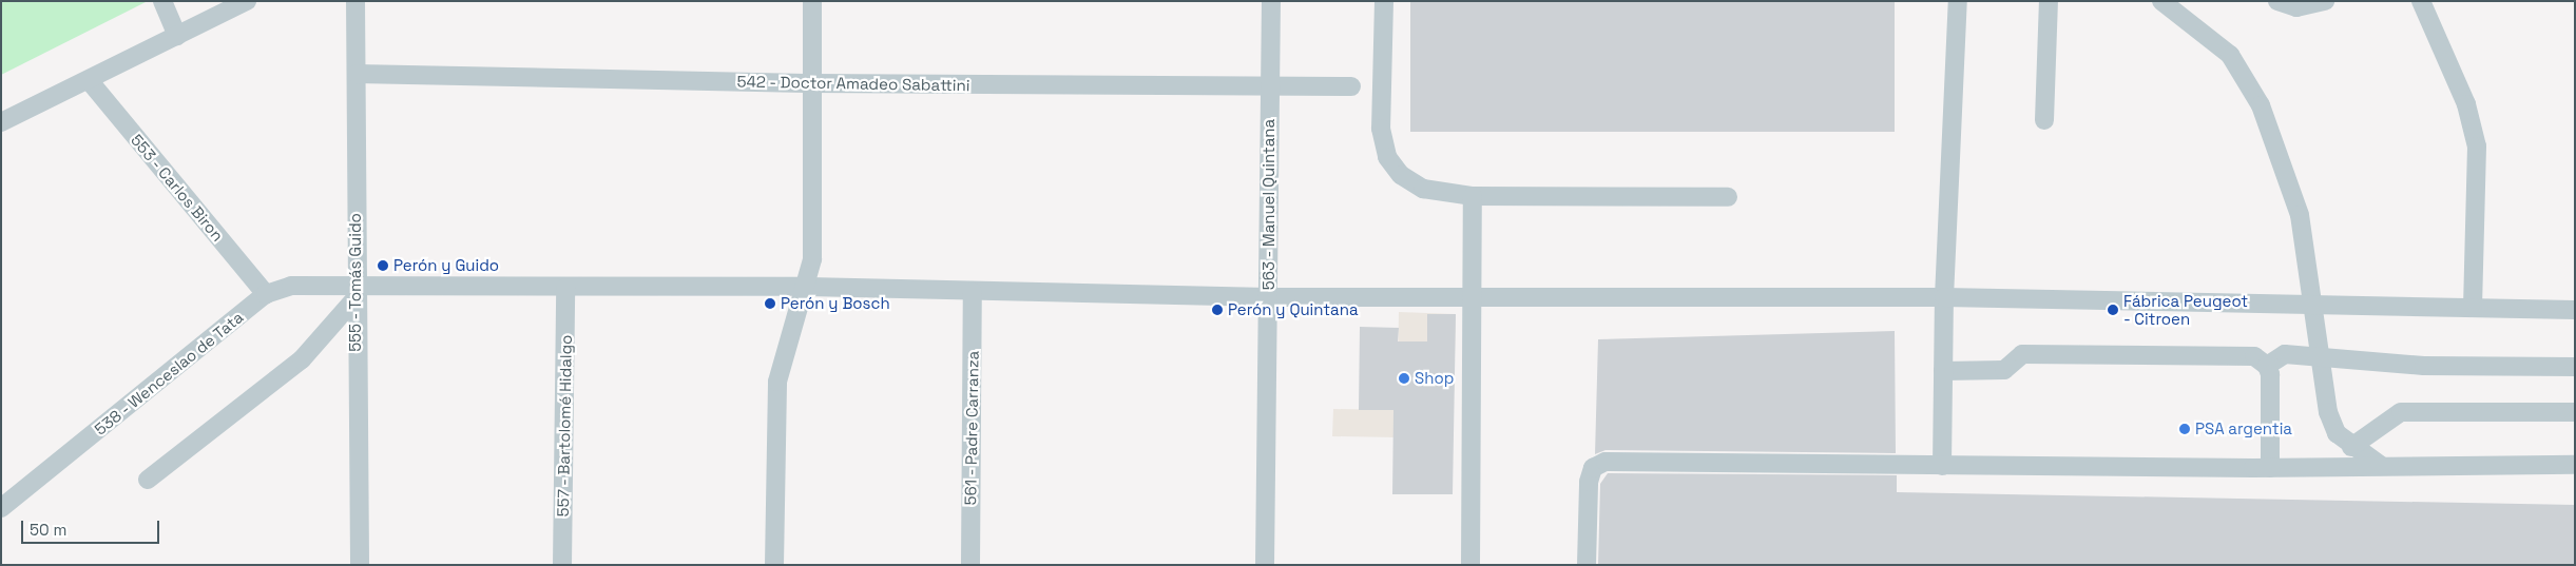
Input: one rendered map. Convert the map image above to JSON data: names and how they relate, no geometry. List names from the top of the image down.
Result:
{
  "streets": {
    "street": [
      "542 - Doctor Amadeo Sabattini",
      "553 - Carlos Biron",
      "563 - Manuel Quintana",
      "555 - Tomás Guido",
      "538 - Wenceslao de Tata",
      "557 - Bartolomé Hidalgo",
      "561 - Padre Carranza"
    ]
  },
  "crossings": [
    ["542 - Doctor Amadeo Sabattini", "563 - Manuel Quintana"],
    ["542 - Doctor Amadeo Sabattini", "555 - Tomás Guido"],
    ["553 - Carlos Biron", "538 - Wenceslao de Tata"],
    ["563 - Manuel Quintana", "538 - Wenceslao de Tata"],
    ["555 - Tomás Guido", "538 - Wenceslao de Tata"],
    ["538 - Wenceslao de Tata", "557 - Bartolomé Hidalgo"],
    ["538 - Wenceslao de Tata", "561 - Padre Carranza"]
  ],
  "places": [
    "Perón y Guido",
    "Perón y Bosch",
    "Perón y Quintana",
    "Fábrica Peugeot - Citroen",
    "Shop",
    "PSA argentia"
  ],
  "scale_bar": "50 m"
}
